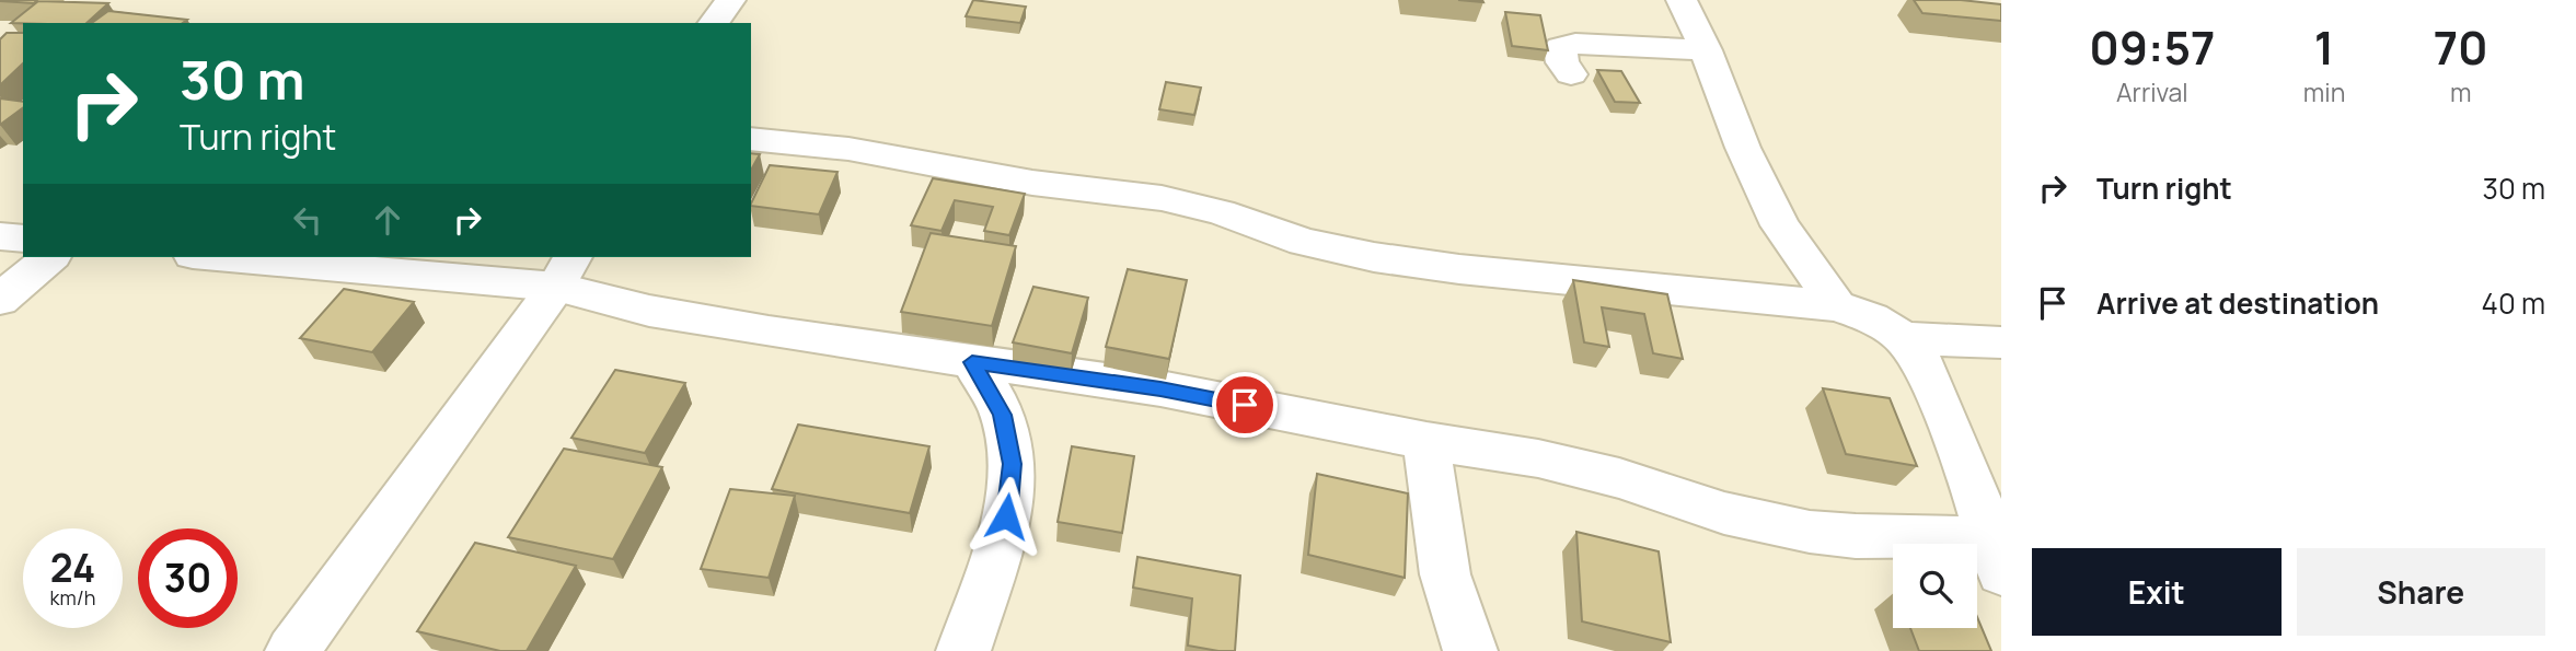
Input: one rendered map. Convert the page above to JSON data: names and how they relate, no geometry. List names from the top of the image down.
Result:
{
  "page": {
    "eta": [
      "09:57",
      "Arrival",
      "1",
      "min",
      "70",
      "m"
    ],
    "turn": ["30 m", "Turn right"],
    "list": [
      {
        "name": "Turn right",
        "value": "30 m"
      },
      {
        "name": "Arrive at destination",
        "value": "40 m"
      }
    ],
    "speed": "24 km/h",
    "limit": "30",
    "buttons": ["Exit", "Share"]
  }
}
